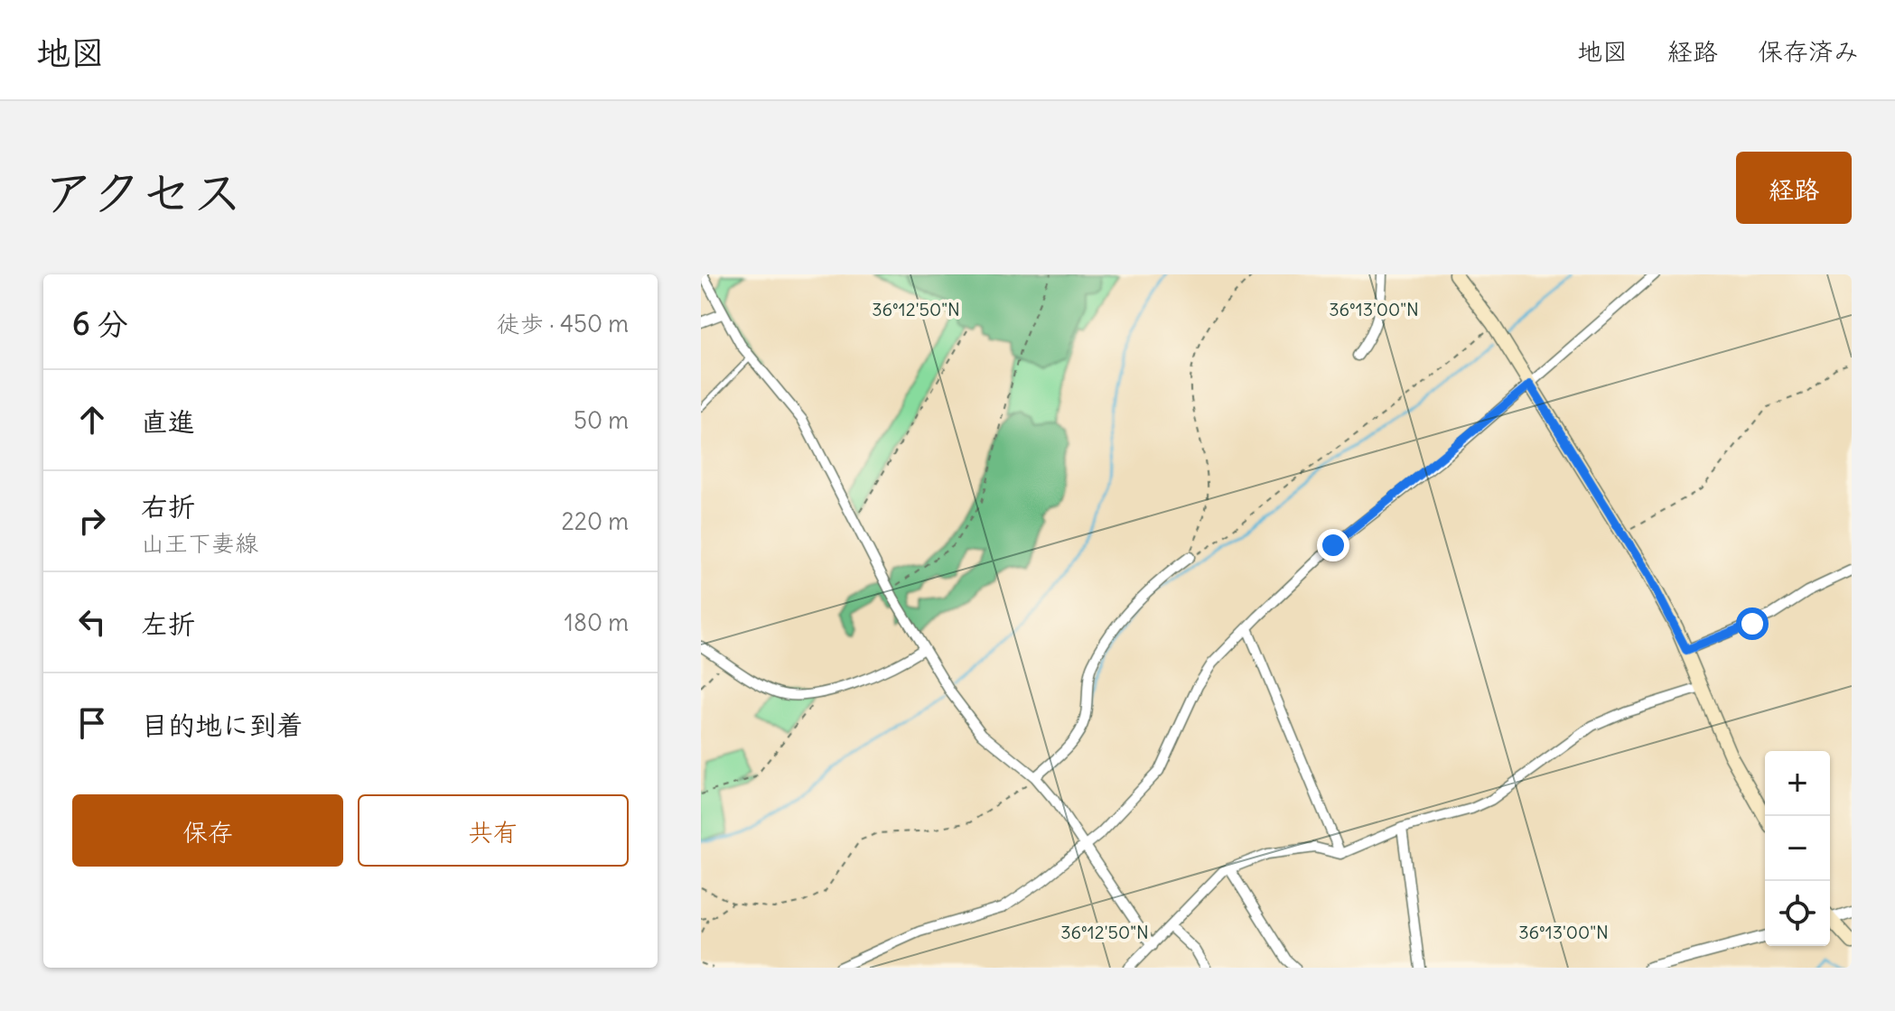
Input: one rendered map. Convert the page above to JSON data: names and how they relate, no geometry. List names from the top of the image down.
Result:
{
  "page": {
    "header": "地図",
    "nav": ["地図", "経路", "保存済み"],
    "title": "アクセス",
    "buttons": [
      "経路",
      ["保存", "共有"]
    ],
    "heading": ["6 分", "徒歩 · 450 m"],
    "list": [
      ["直進", "50 m"],
      ["右折", "山王下妻線", "220 m"],
      ["左折", "180 m"],
      "目的地に到着"
    ],
    "map_buttons": ["+", "−"]
  },
  "coordinates": ["36°12'50\"N", "36°13'00\"N"]
}
